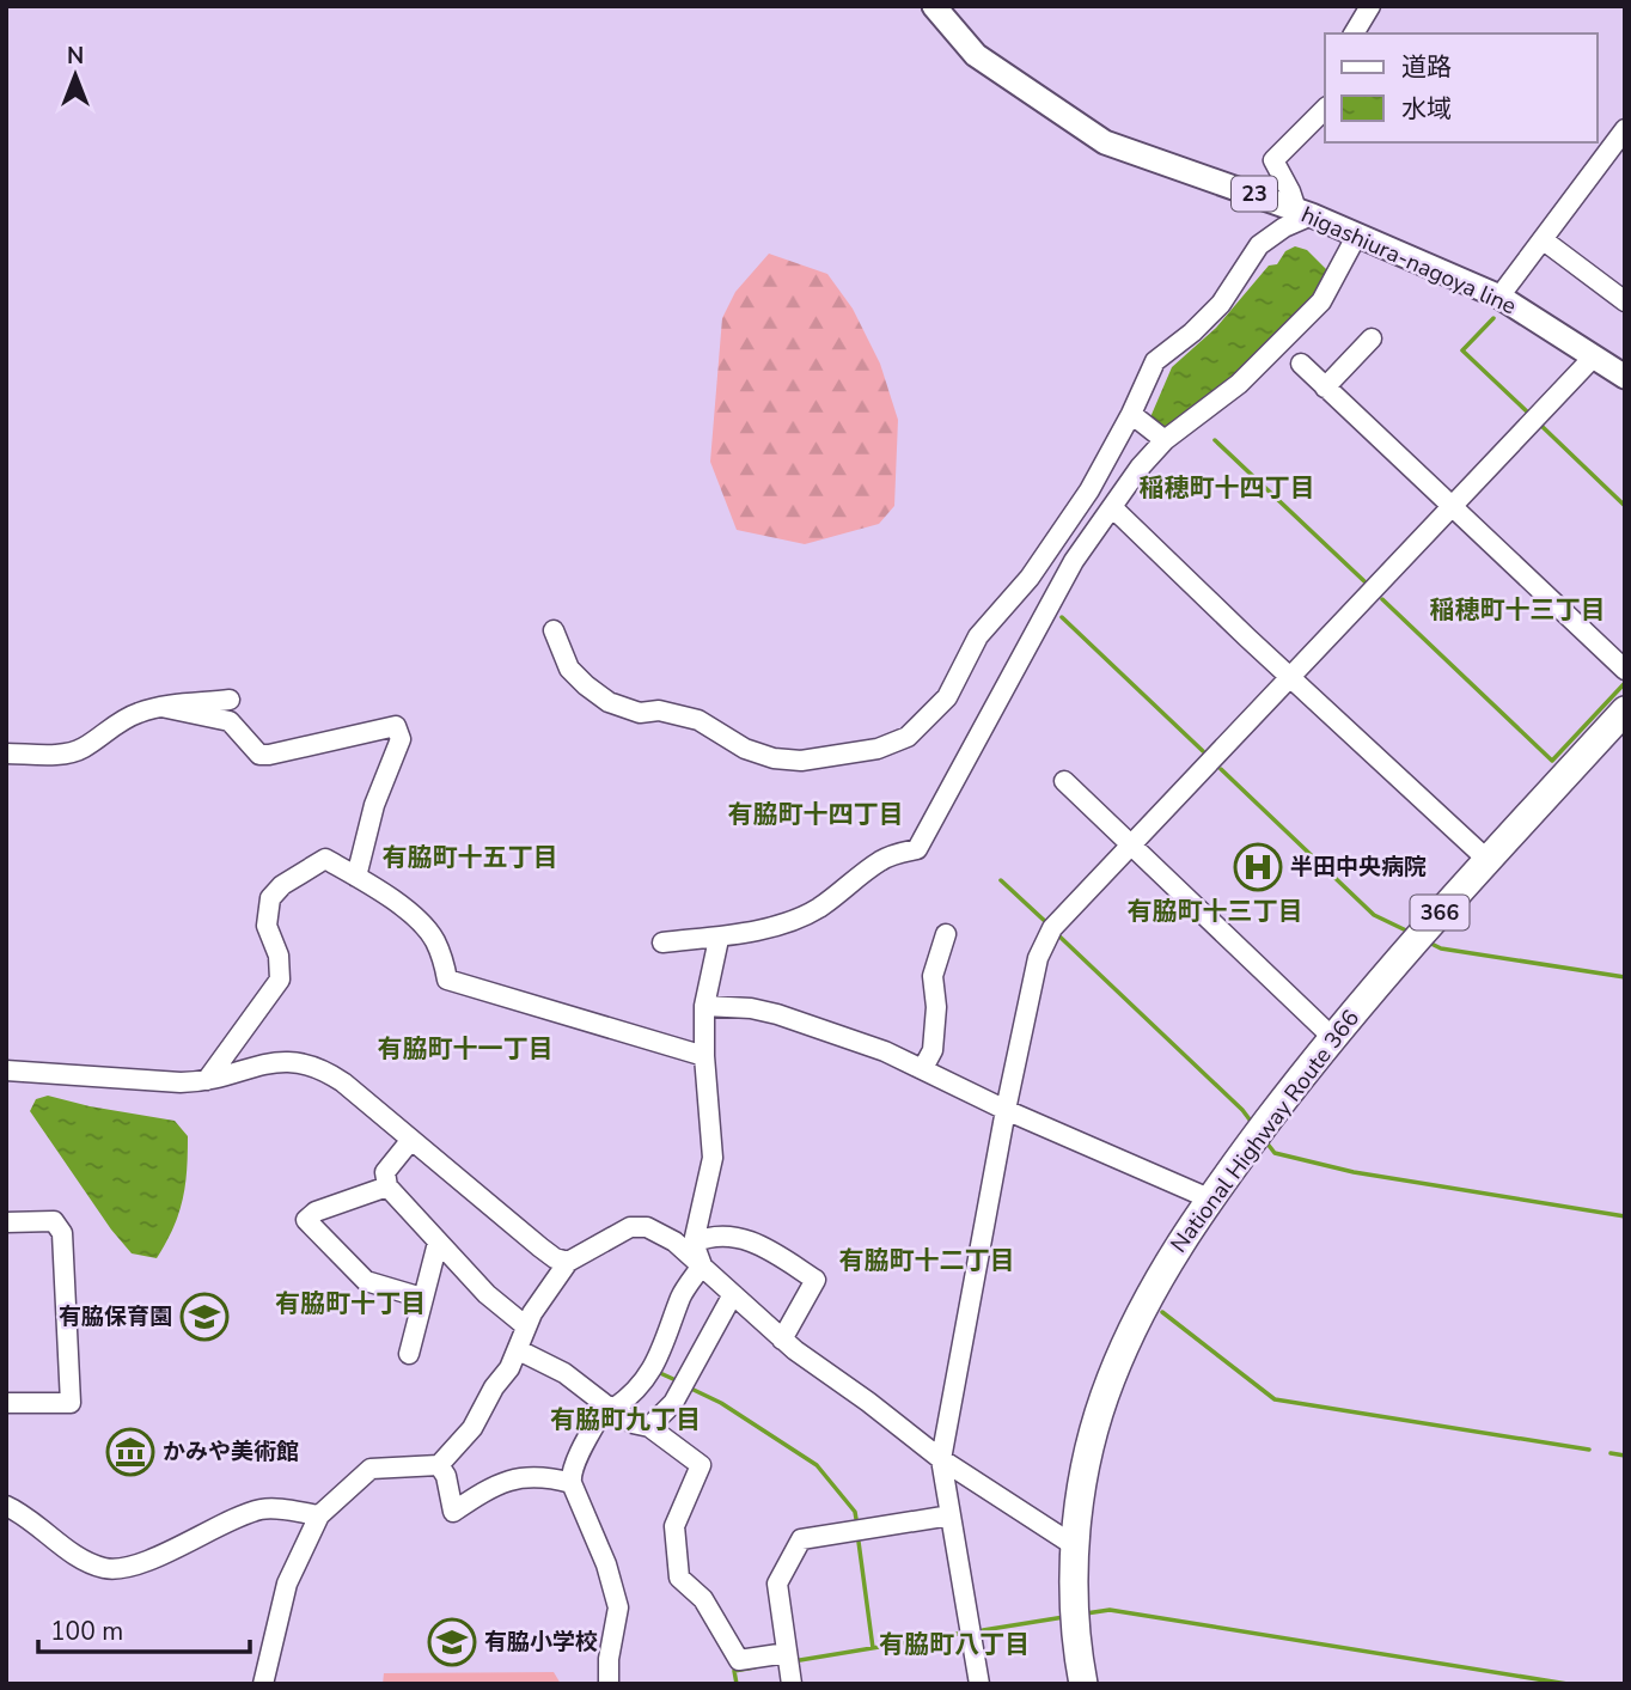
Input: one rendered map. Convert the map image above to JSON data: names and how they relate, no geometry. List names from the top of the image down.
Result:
{
  "streets": {
    "highway": ["366", "National Highway Route 366"],
    "main road": ["23", "higashiura-nagoya line"]
  },
  "districts": [
    "稲穂町十四丁目",
    "稲穂町十三丁目",
    "有脇町十四丁目",
    "有脇町十五丁目",
    "有脇町十三丁目",
    "有脇町十一丁目",
    "有脇町十二丁目",
    "有脇町十丁目",
    "有脇町九丁目",
    "有脇町八丁目"
  ],
  "places": {
    "hospital": ["半田中央病院"],
    "school or university": ["有脇保育園", "有脇小学校"],
    "museum": ["かみや美術館"]
  },
  "legend": ["道路", "水域"],
  "scale_bar": "100 m",
  "north": "top"
}
